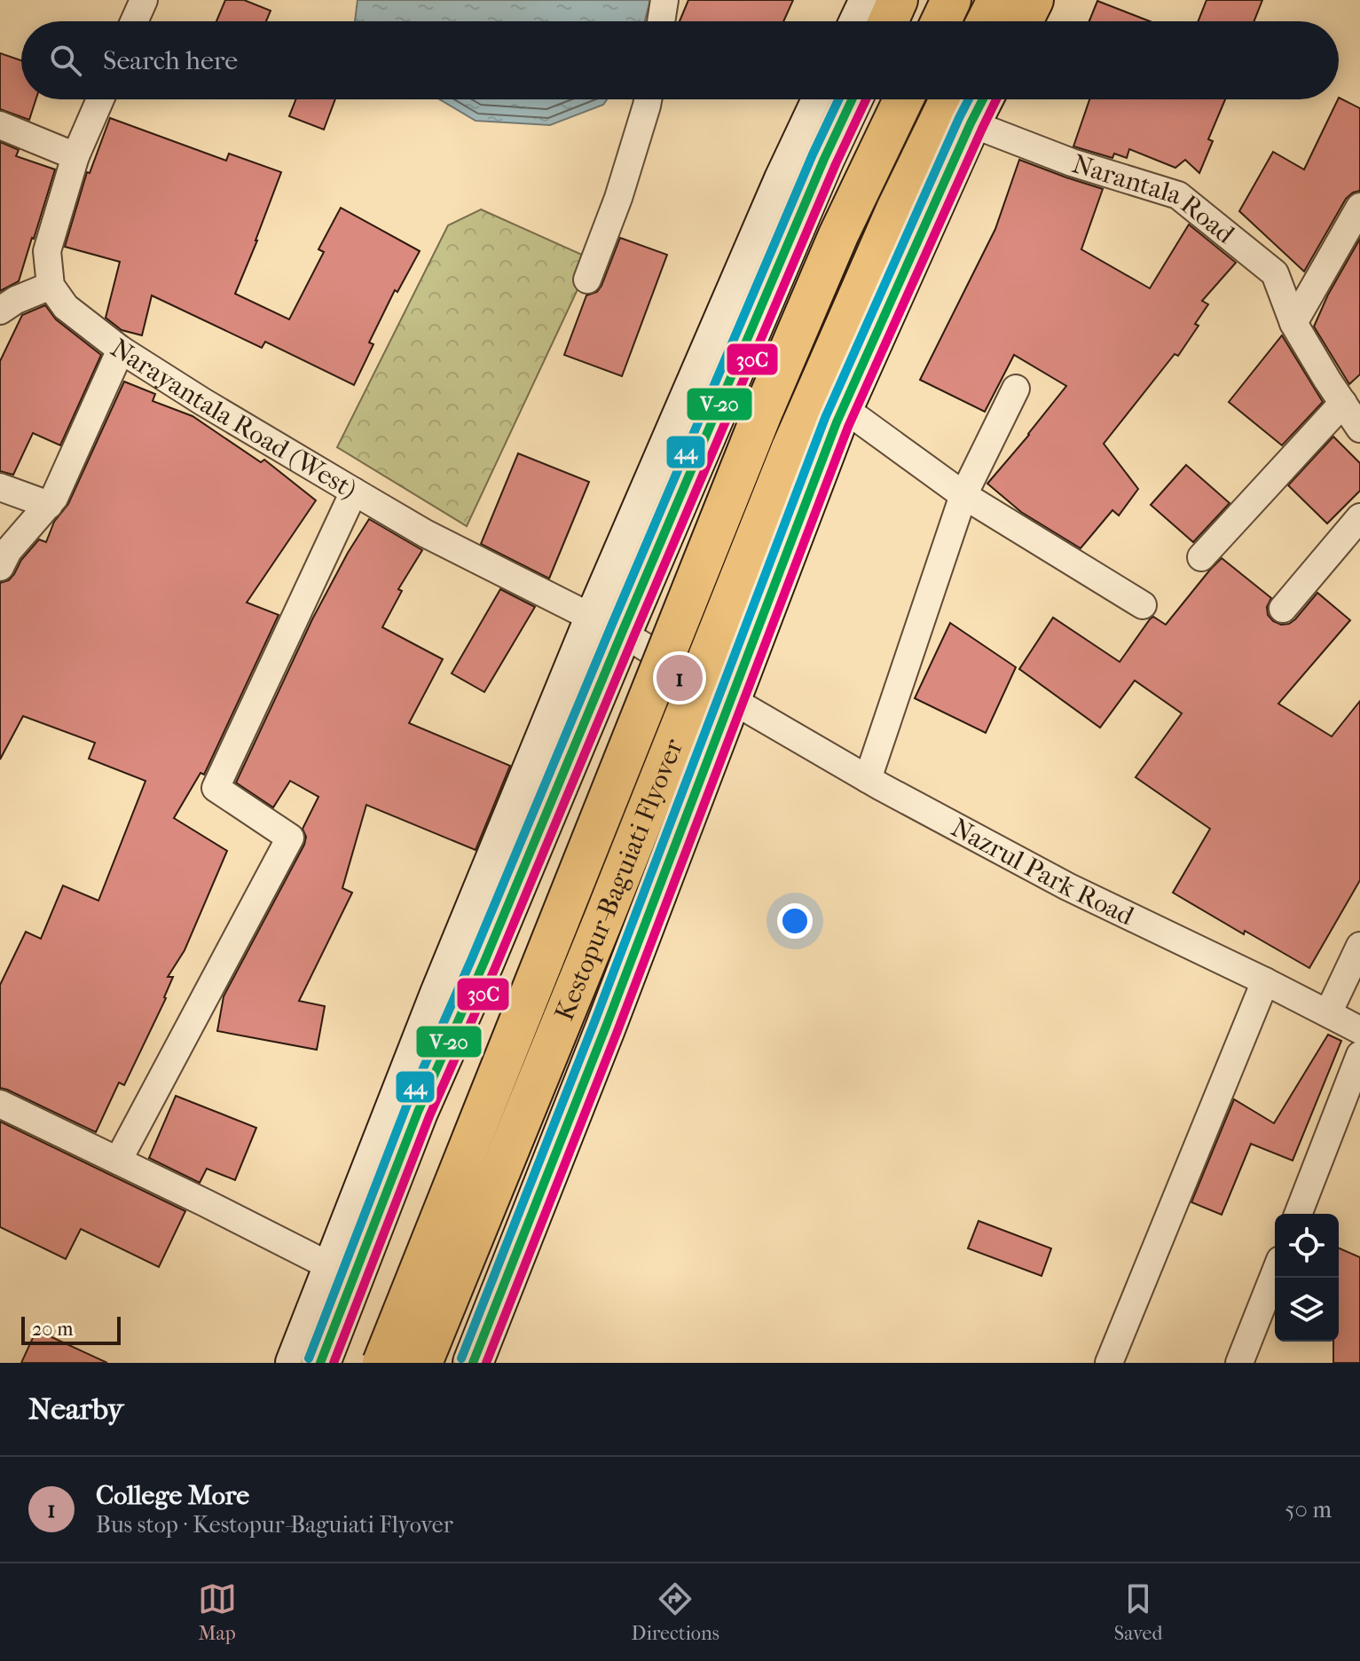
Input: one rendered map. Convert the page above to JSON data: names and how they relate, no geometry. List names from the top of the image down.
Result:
{
  "streets": {
    "main road": ["Kestopur-Baguiati Flyover"],
    "street": ["Narantala Road", "Narayantala Road (West)", "Nazrul Park Road"]
  },
  "crossings": [
    ["Narayantala Road (West)", "Nazrul Park Road"]
  ],
  "lines": ["transit line V-20", "transit line 30C", "transit line 44"],
  "scale_bar": "20 m",
  "page": {
    "search": "Search here",
    "pins": "1",
    "scale": "20 m",
    "heading": "Nearby",
    "list": [
      {
        "mark": "1",
        "name": "College More",
        "note": "Bus stop · Kestopur-Baguiati Flyover",
        "value": "50 m"
      }
    ],
    "nav": ["Map", "Directions", "Saved"]
  }
}
